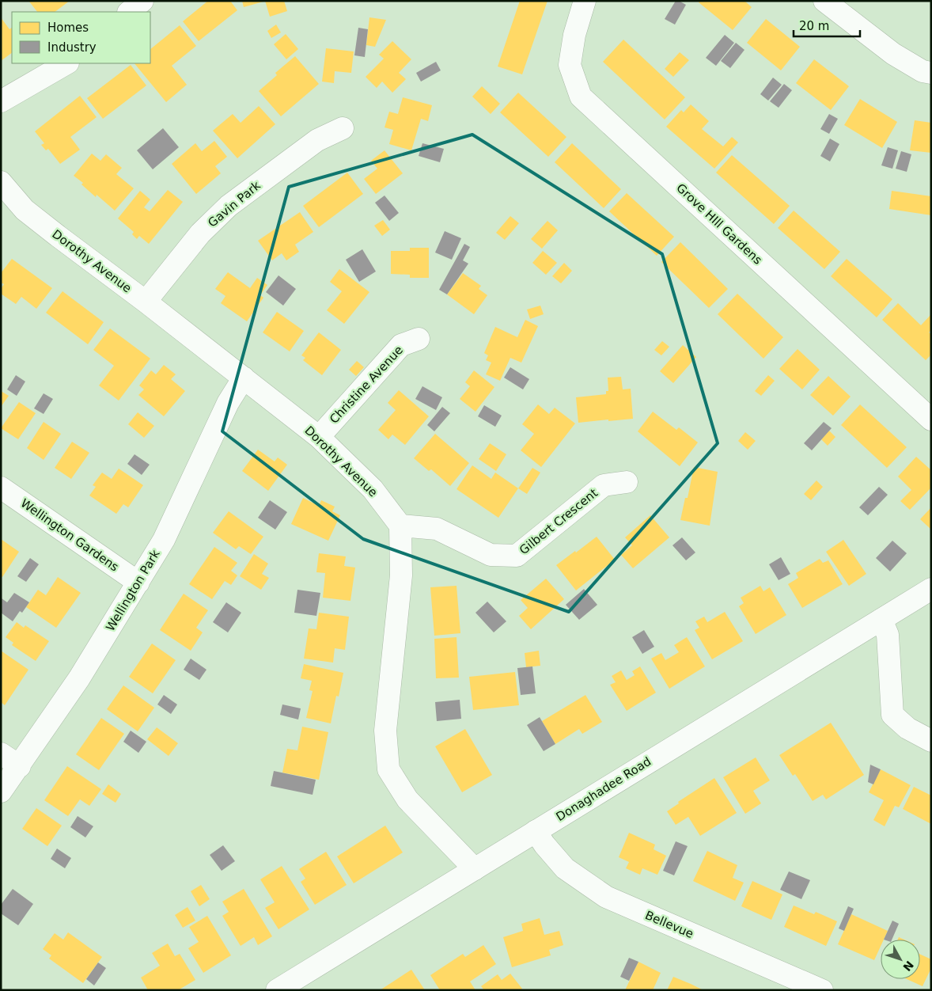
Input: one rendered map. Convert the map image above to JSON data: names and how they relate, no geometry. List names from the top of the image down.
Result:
{
  "streets": {
    "street": [
      "Gavin Park",
      "Grove HIll Gardens",
      "Dorothy Avenue",
      "Christine Avenue",
      "Gilbert Crescent",
      "Wellington Gardens",
      "Wellington Park",
      "Donaghadee Road",
      "Bellevue"
    ]
  },
  "crossings": [
    ["Gavin Park", "Dorothy Avenue"],
    ["Dorothy Avenue", "Christine Avenue"],
    ["Dorothy Avenue", "Gilbert Crescent"],
    ["Dorothy Avenue", "Wellington Park"],
    ["Wellington Gardens", "Wellington Park"],
    ["Donaghadee Road", "Bellevue"]
  ],
  "legend": ["Homes", "Industry"],
  "scale_bar": "20 m",
  "north": "bottom right"
}
